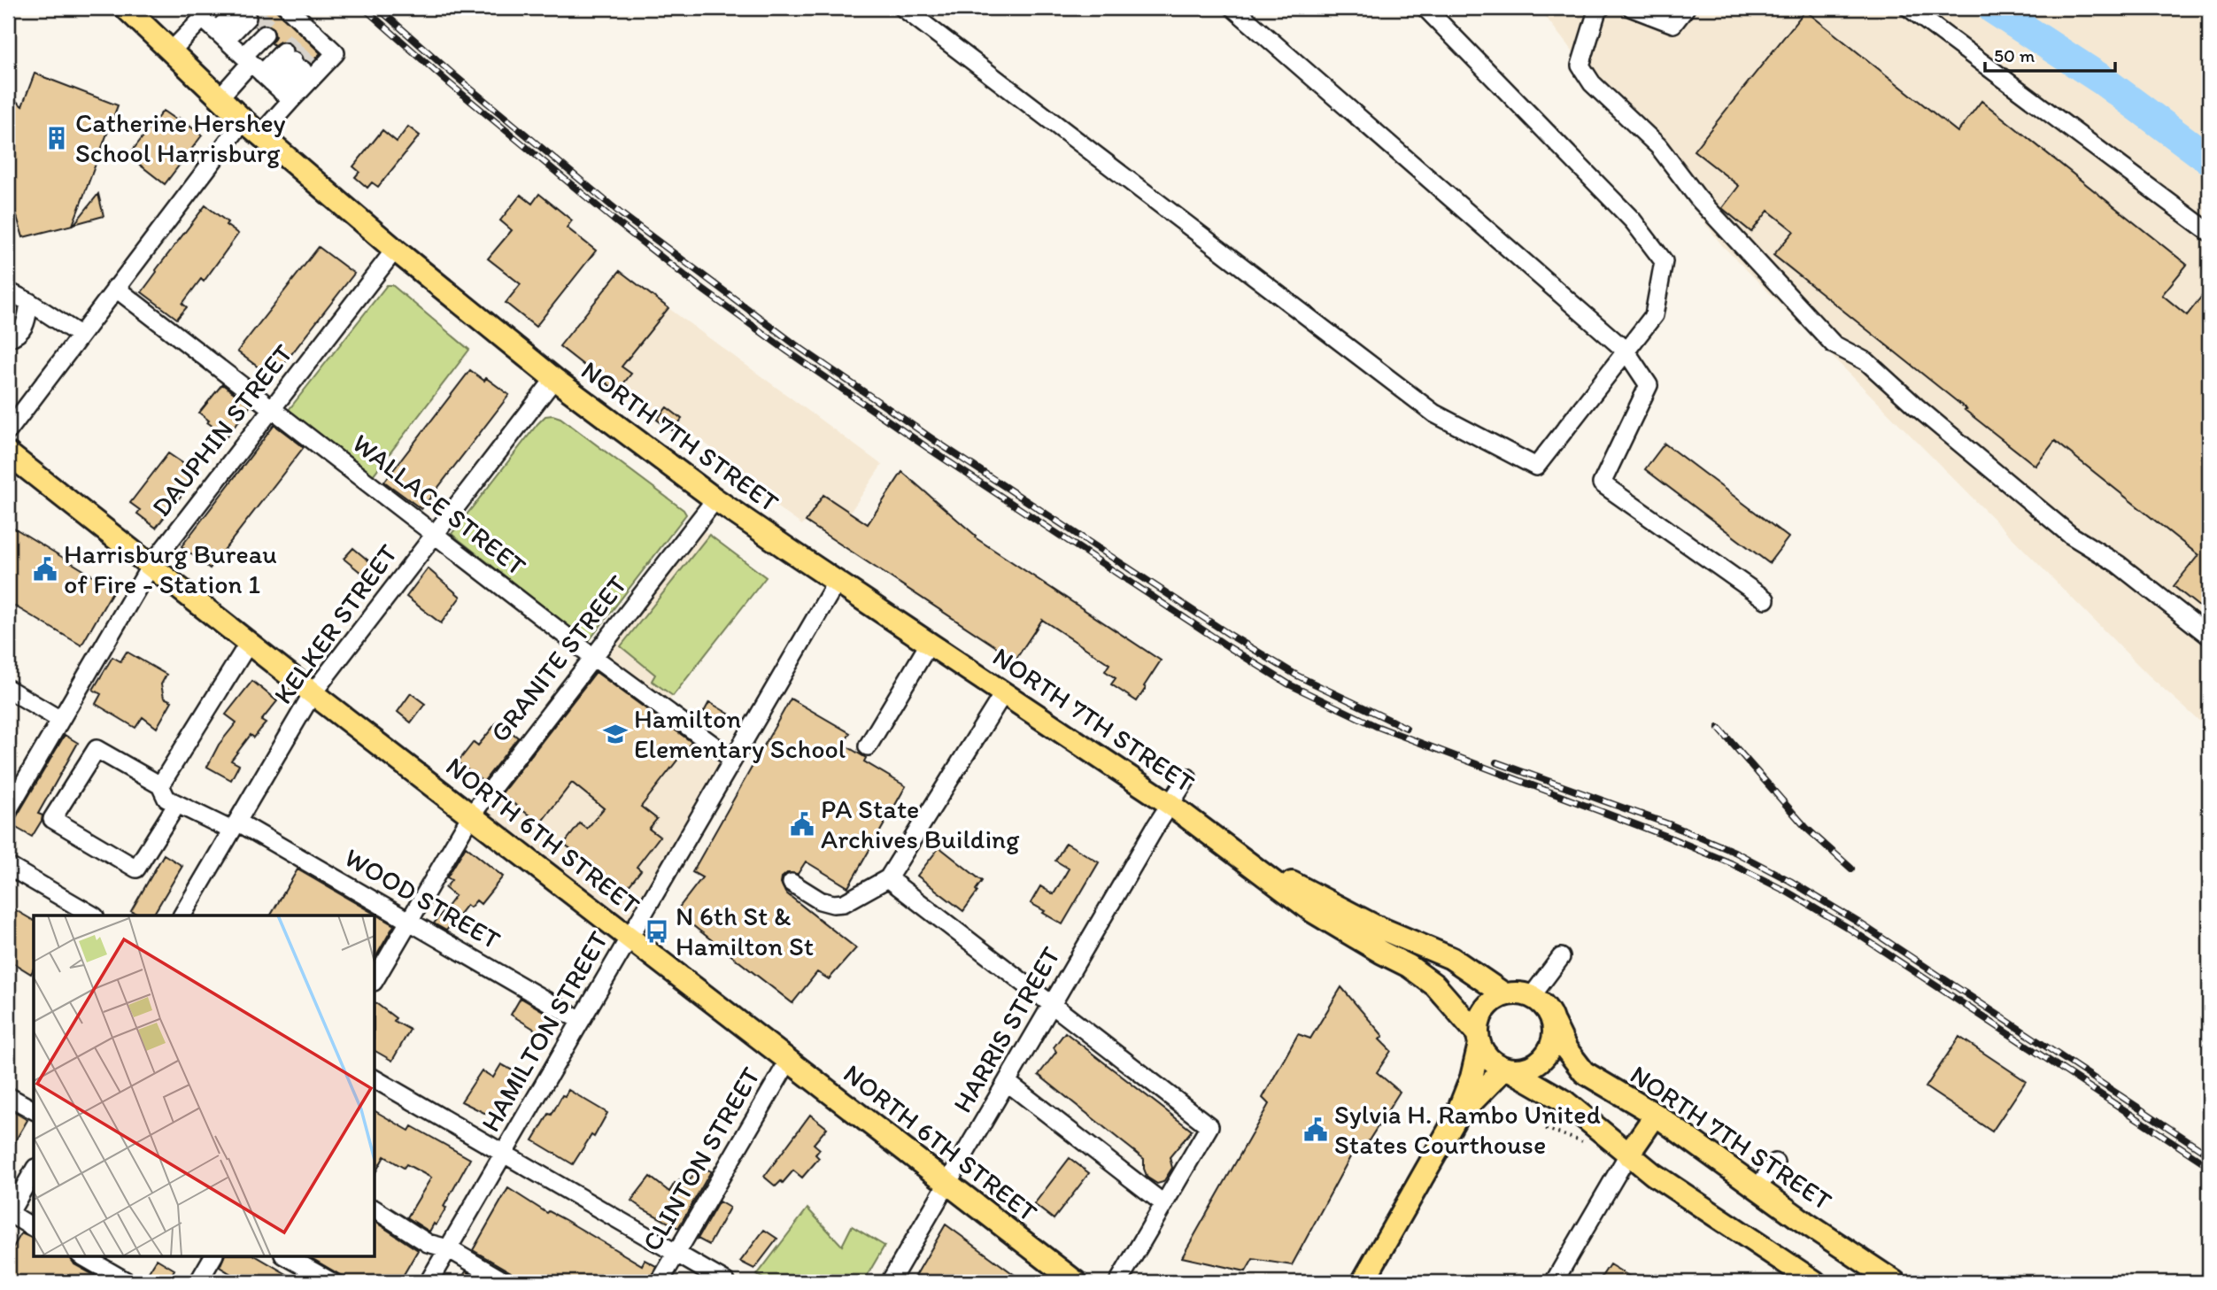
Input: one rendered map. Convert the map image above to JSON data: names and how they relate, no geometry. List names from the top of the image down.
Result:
{
  "streets": {
    "main road": ["NORTH 7TH STREET", "NORTH 6TH STREET"],
    "street": [
      "DAUPHIN STREET",
      "WALLACE STREET",
      "KELKER STREET",
      "GRANITE STREET",
      "WOOD STREET",
      "HARRIS STREET",
      "HAMILTON STREET",
      "CLINTON STREET"
    ]
  },
  "crossings": [
    ["DAUPHIN STREET", "NORTH 7TH STREET"],
    ["DAUPHIN STREET", "WALLACE STREET"],
    ["DAUPHIN STREET", "NORTH 6TH STREET"],
    ["NORTH 7TH STREET", "KELKER STREET"],
    ["NORTH 7TH STREET", "GRANITE STREET"],
    ["NORTH 7TH STREET", "HARRIS STREET"],
    ["NORTH 7TH STREET", "HAMILTON STREET"],
    ["WALLACE STREET", "KELKER STREET"],
    ["WALLACE STREET", "GRANITE STREET"],
    ["WALLACE STREET", "HAMILTON STREET"],
    ["KELKER STREET", "NORTH 6TH STREET"],
    ["KELKER STREET", "WOOD STREET"],
    ["GRANITE STREET", "NORTH 6TH STREET"],
    ["GRANITE STREET", "WOOD STREET"],
    ["NORTH 6TH STREET", "HARRIS STREET"],
    ["NORTH 6TH STREET", "HAMILTON STREET"],
    ["NORTH 6TH STREET", "CLINTON STREET"],
    ["WOOD STREET", "HAMILTON STREET"]
  ],
  "places": {
    "building": ["Catherine Hershey School Harrisburg"],
    "public building": ["Harrisburg Bureau of Fire - Station 1", "PA State Archives Building", "Sylvia H. Rambo United States Courthouse"],
    "school or university": ["Hamilton Elementary School"],
    "bus stop": ["N 6th St & Hamilton St"]
  },
  "scale_bar": "50 m"
}
